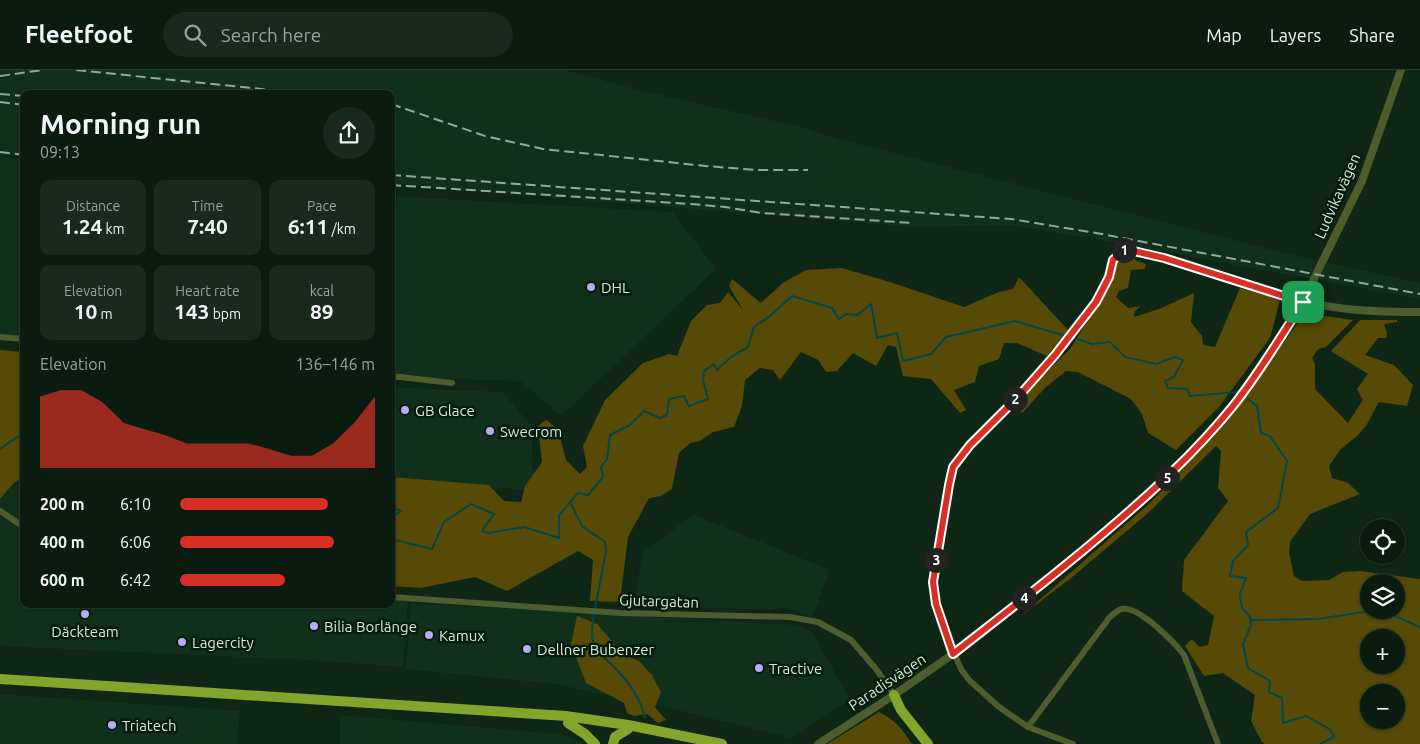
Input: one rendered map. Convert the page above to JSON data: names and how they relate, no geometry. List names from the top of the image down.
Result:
{
  "streets": {
    "street": ["Ludvikavägen", "Gjutargatan", "Paradisvägen"]
  },
  "crossings": [
    ["Ludvikavägen", "Paradisvägen"],
    ["Gjutargatan", "Paradisvägen"]
  ],
  "places": [
    "DHL",
    "GB Glace",
    "Swecrom",
    "Däckteam",
    "Bilia Borlänge",
    "Kamux",
    "Lagercity",
    "Dellner Bubenzer",
    "Tractive",
    "Triatech"
  ],
  "page": {
    "header": "Fleetfoot",
    "search": "Search here",
    "nav": ["Map", "Layers", "Share"],
    "heading": ["Morning run", "09:13"],
    "stats": [
      ["Distance", "1.24 km"],
      ["Time", "7:40"],
      ["Pace", "6:11 /km"],
      ["Elevation", "10 m"],
      ["Heart rate", "143 bpm"],
      ["kcal", "89"]
    ],
    "pins": [
      "1",
      "2",
      "5",
      "3",
      "4"
    ],
    "chart": ["Elevation", "136–146 m"],
    "list": [
      {
        "name": "200 m",
        "note": "6:10"
      },
      {
        "name": "400 m",
        "note": "6:06"
      },
      {
        "name": "600 m",
        "note": "6:42"
      }
    ],
    "map_buttons": ["+", "−"]
  }
}
